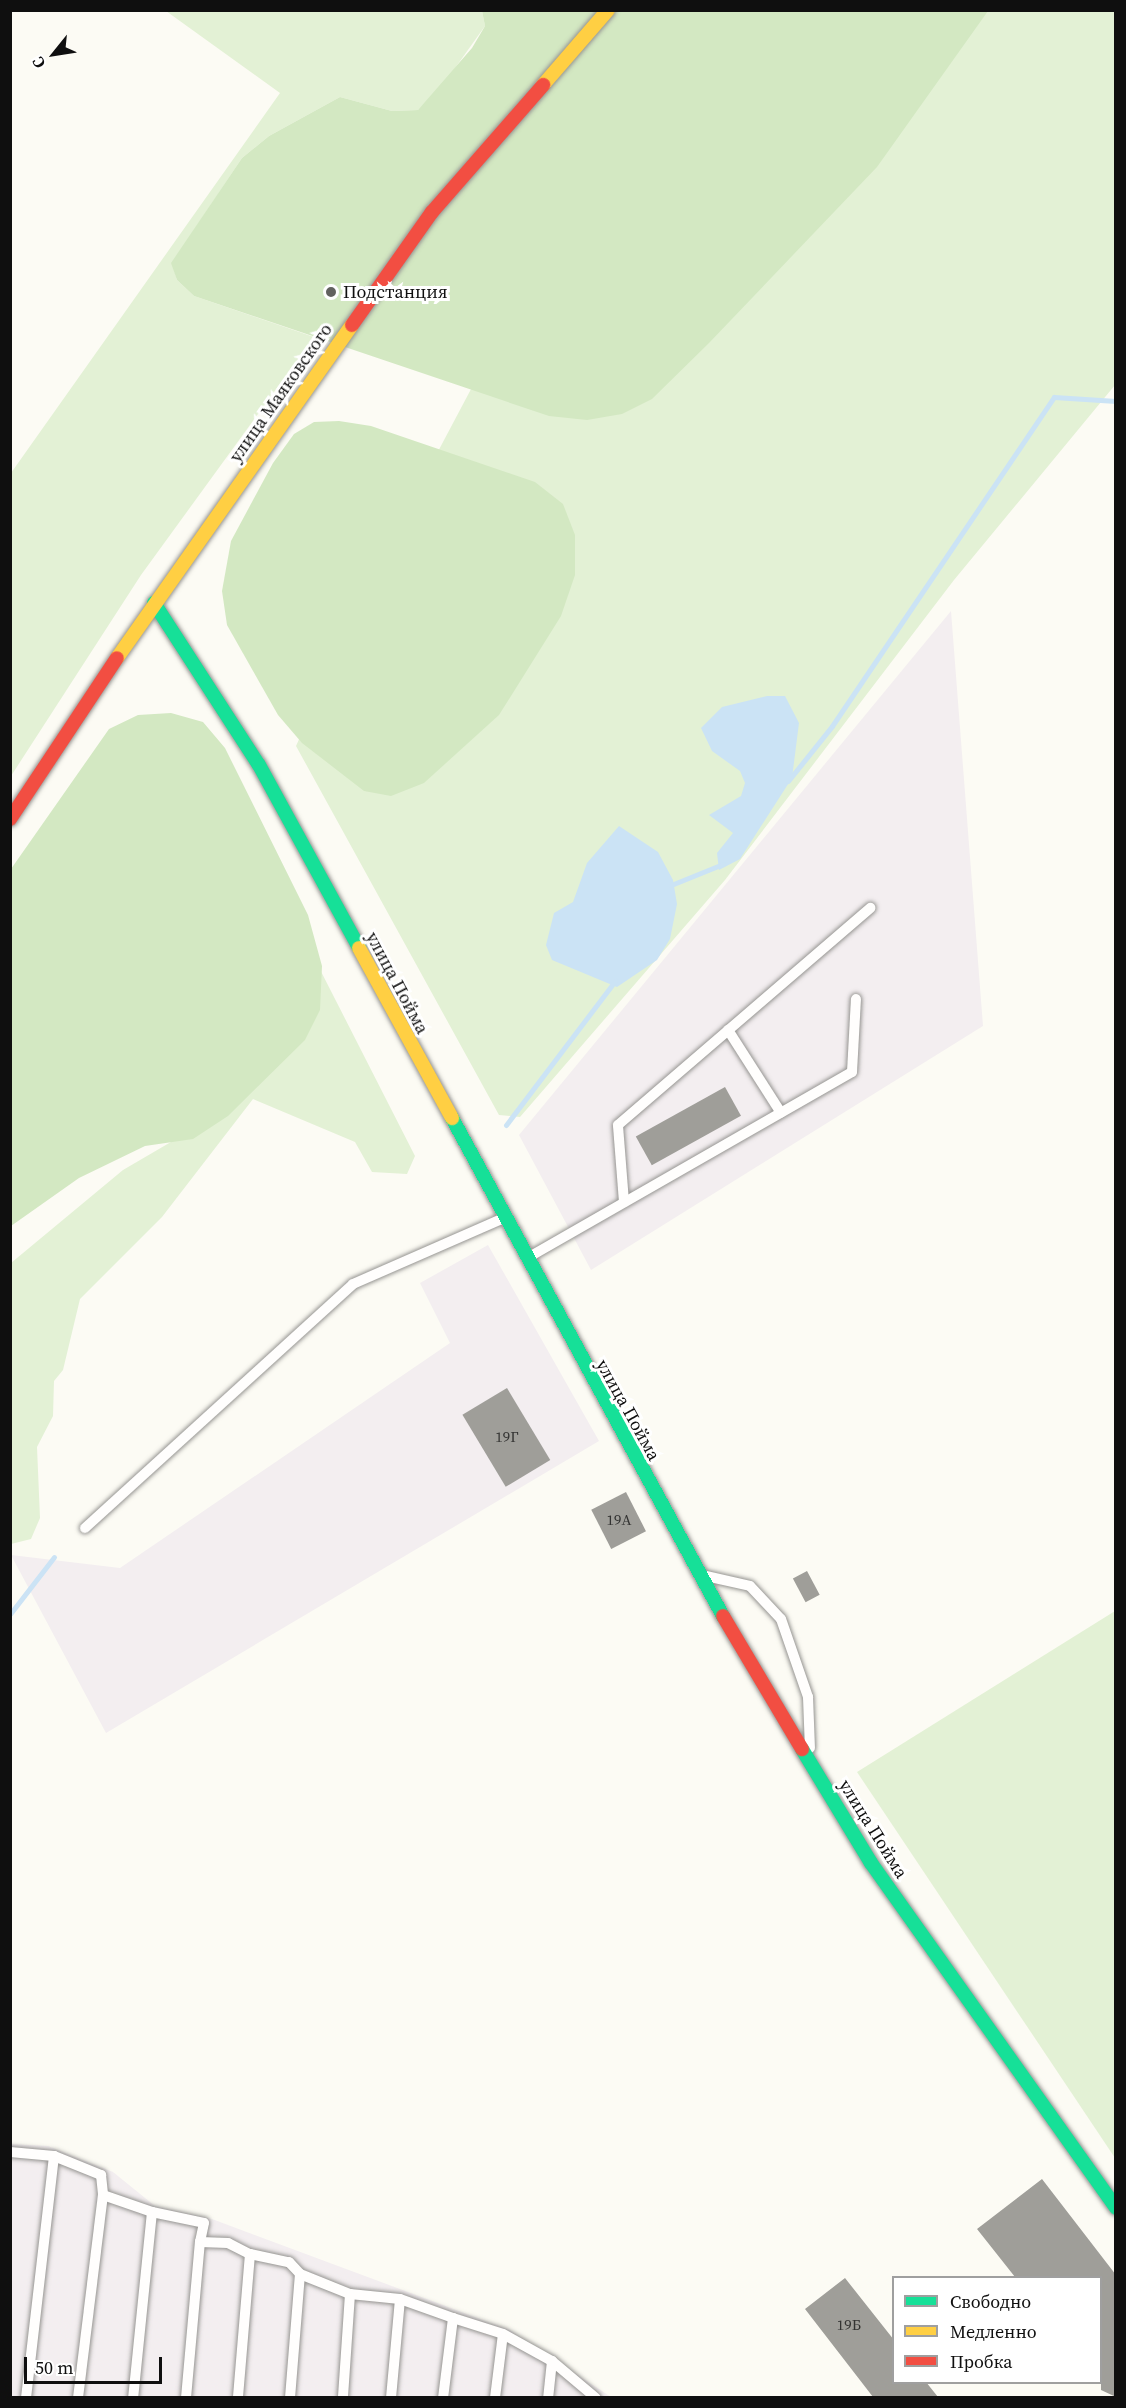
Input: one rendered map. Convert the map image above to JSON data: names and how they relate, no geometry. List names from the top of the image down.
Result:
{
  "streets": {
    "main road": ["улица Маяковского", "улица Пойма"]
  },
  "crossings": [
    ["улица Маяковского", "улица Пойма"]
  ],
  "places": ["Подстанция"],
  "house_numbers": ["19Г", "19А", "19Б"],
  "legend": ["Свободно", "Медленно", "Пробка"],
  "scale_bar": "50 m",
  "north": "bottom left"
}
